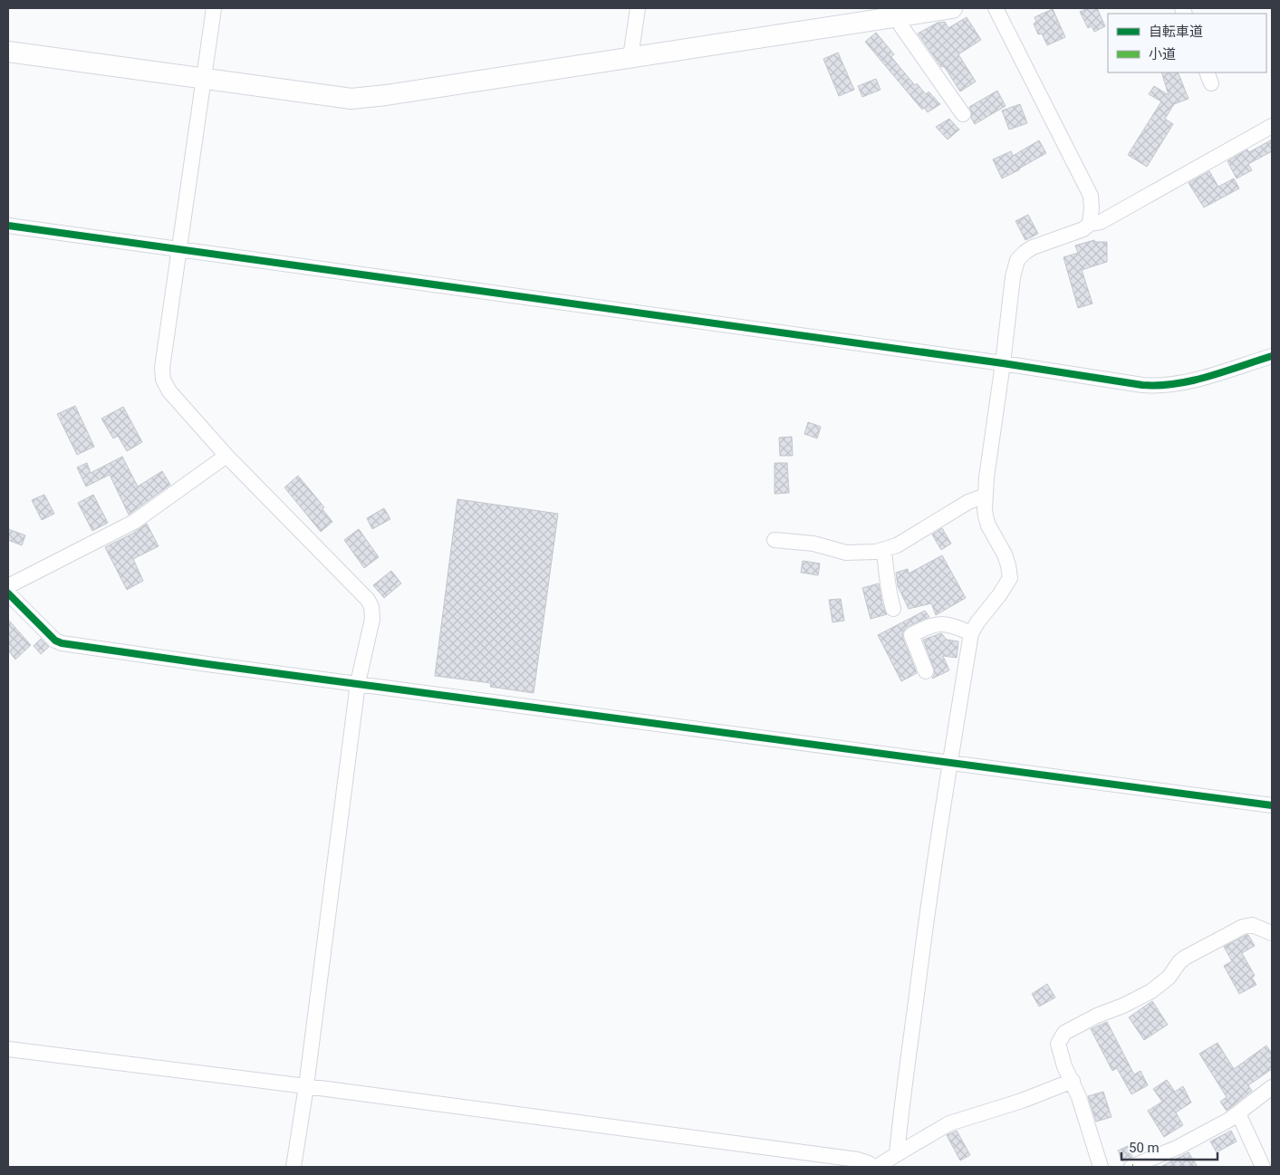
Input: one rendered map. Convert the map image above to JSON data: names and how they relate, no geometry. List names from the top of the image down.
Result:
{
  "legend": ["自転車道", "小道"],
  "scale_bar": "50 m"
}
